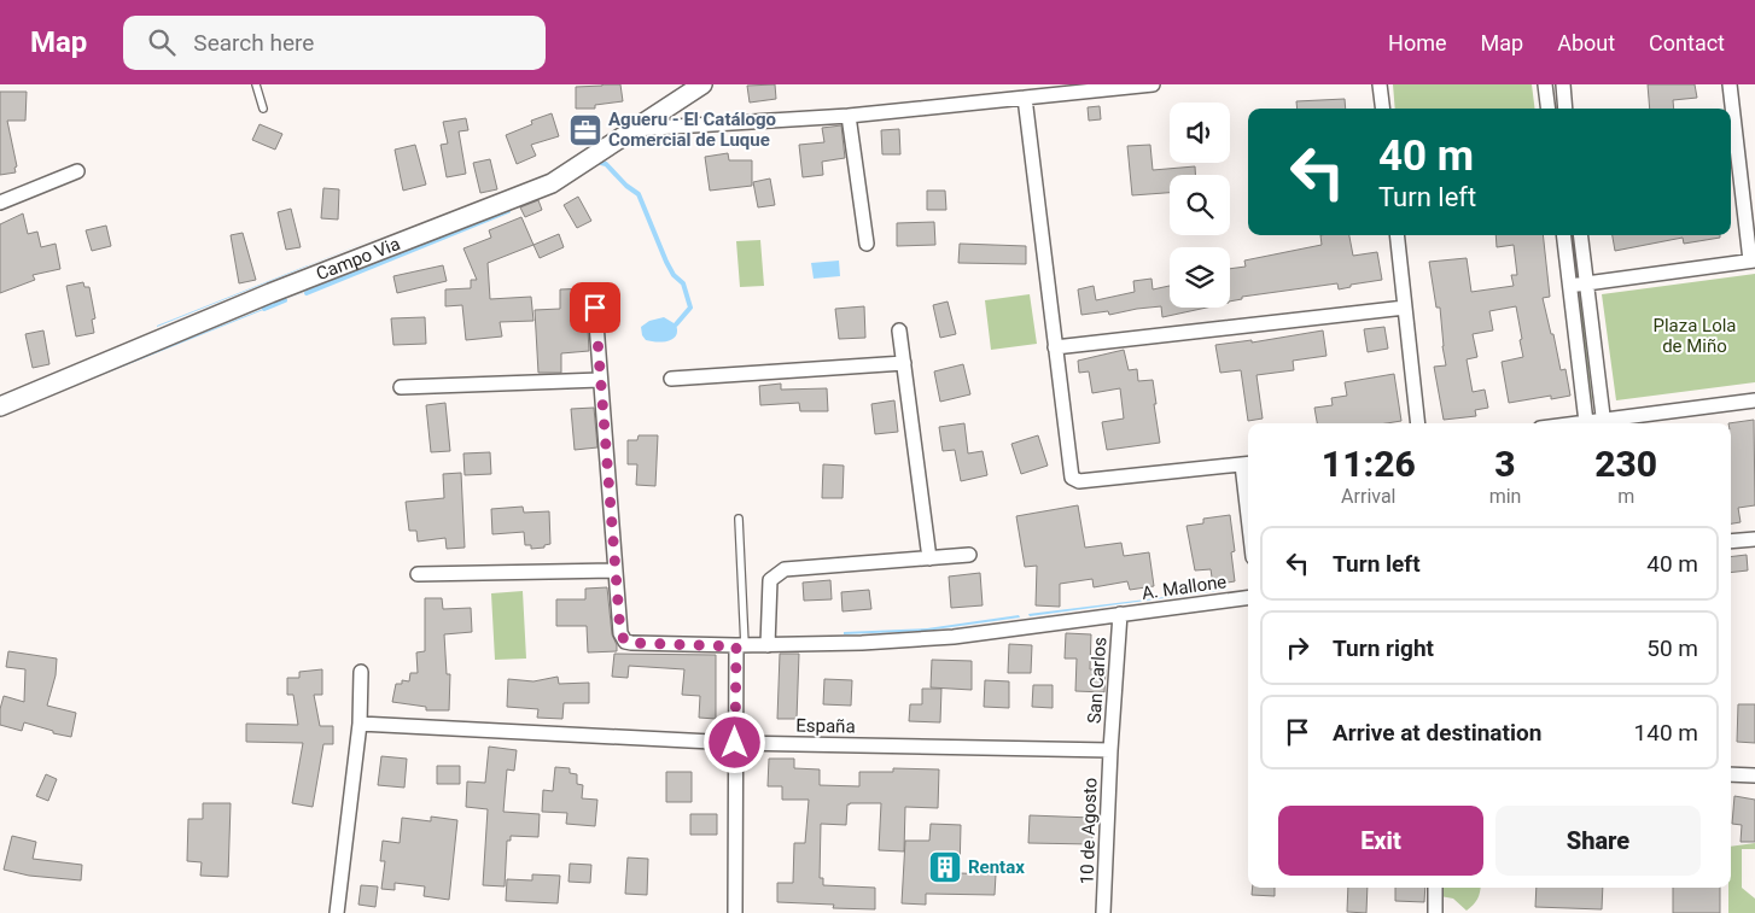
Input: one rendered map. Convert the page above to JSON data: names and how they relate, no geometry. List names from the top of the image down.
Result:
{
  "streets": {
    "street": [
      "Campo Via",
      "A. Mallone",
      "San Carlos",
      "España",
      "10 de Agosto"
    ]
  },
  "crossings": [
    ["A. Mallone", "San Carlos"],
    ["San Carlos", "España"],
    ["San Carlos", "10 de Agosto"],
    ["España", "10 de Agosto"]
  ],
  "parks": ["Plaza Lola de Miño"],
  "places": {
    "office": ["Agueru - El Catálogo Comercial de Luque"],
    "building": ["Rentax"]
  },
  "page": {
    "header": "Map",
    "search": "Search here",
    "nav": [
      "Home",
      "Map",
      "About",
      "Contact"
    ],
    "turn": ["40 m", "Turn left"],
    "eta": [
      "11:26",
      "Arrival",
      "3",
      "min",
      "230",
      "m"
    ],
    "list": [
      {
        "name": "Turn left",
        "value": "40 m"
      },
      {
        "name": "Turn right",
        "value": "50 m"
      },
      {
        "name": "Arrive at destination",
        "value": "140 m"
      }
    ],
    "buttons": ["Exit", "Share"]
  }
}
